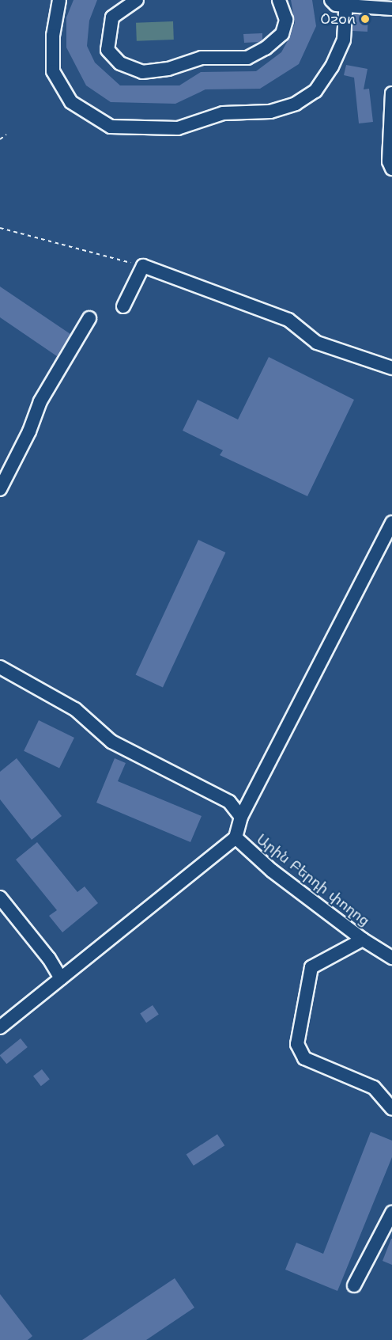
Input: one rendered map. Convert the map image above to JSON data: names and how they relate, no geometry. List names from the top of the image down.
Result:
{
  "streets": {
    "street": ["Արին Բերդի փողոց"]
  },
  "places": ["Ozon"]
}
